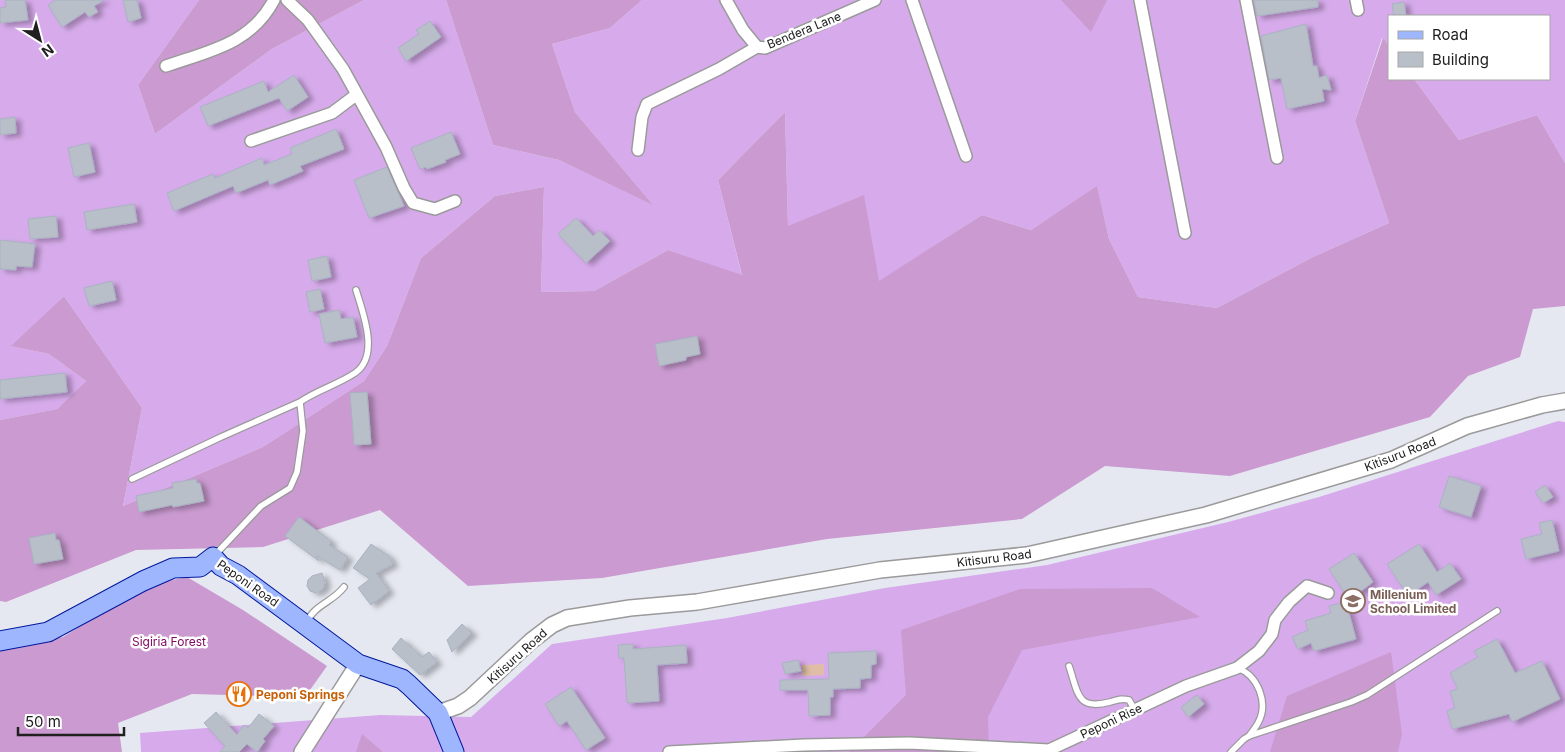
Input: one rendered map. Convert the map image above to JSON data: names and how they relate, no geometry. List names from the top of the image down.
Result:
{
  "streets": {
    "main road": ["Peponi Road"],
    "street": ["Bendera Lane", "Kitisuru Road", "Peponi Rise"]
  },
  "crossings": [
    ["Kitisuru Road", "Peponi Road"]
  ],
  "parks": ["Sigiria Forest"],
  "places": {
    "school or university": ["Millenium School Limited"],
    "restaurant": ["Peponi Springs"]
  },
  "legend": ["Road", "Building"],
  "scale_bar": "50 m",
  "north": "bottom right"
}
